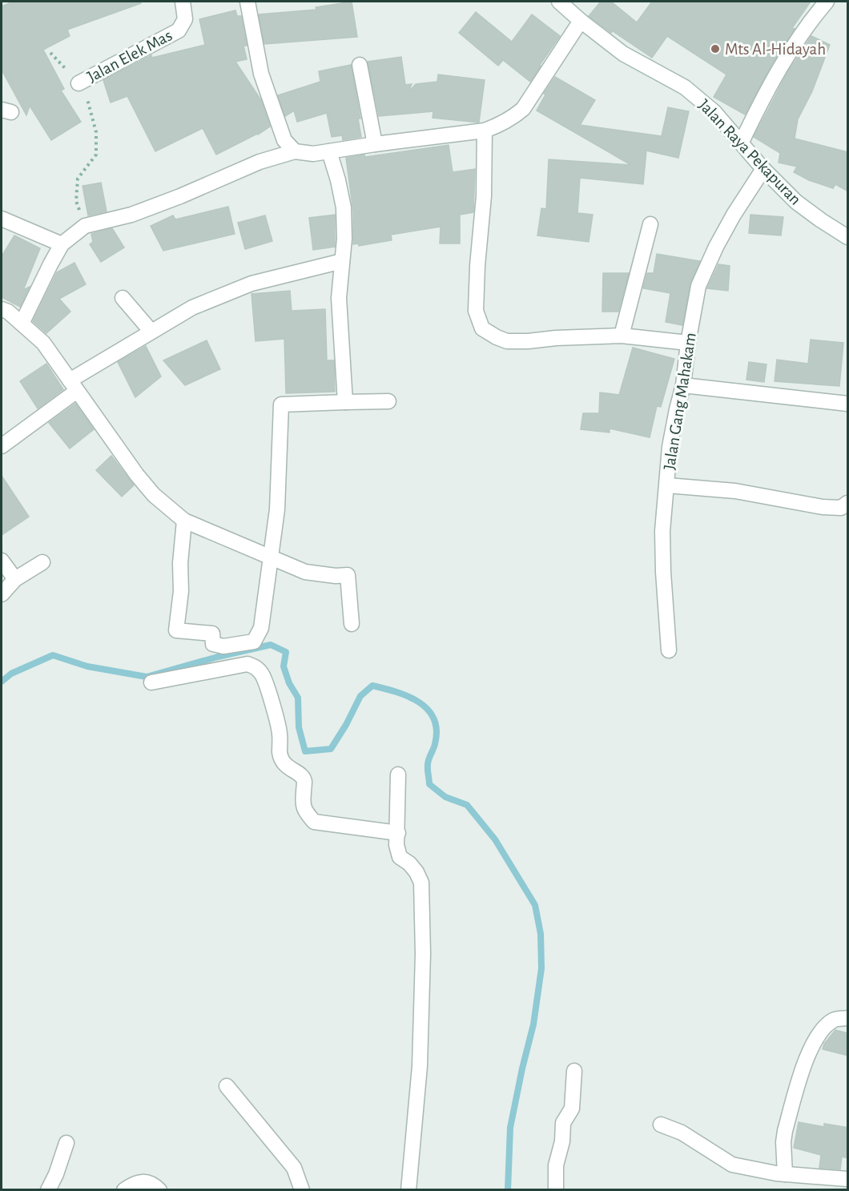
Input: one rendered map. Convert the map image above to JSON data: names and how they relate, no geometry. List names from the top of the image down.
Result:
{
  "streets": {
    "street": ["Jalan Elek Mas", "Jalan Raya Pekapuran", "Jalan Gang Mahakam"]
  },
  "crossings": [
    ["Jalan Raya Pekapuran", "Jalan Gang Mahakam"]
  ],
  "places": ["Mts Al-Hidayah"]
}
